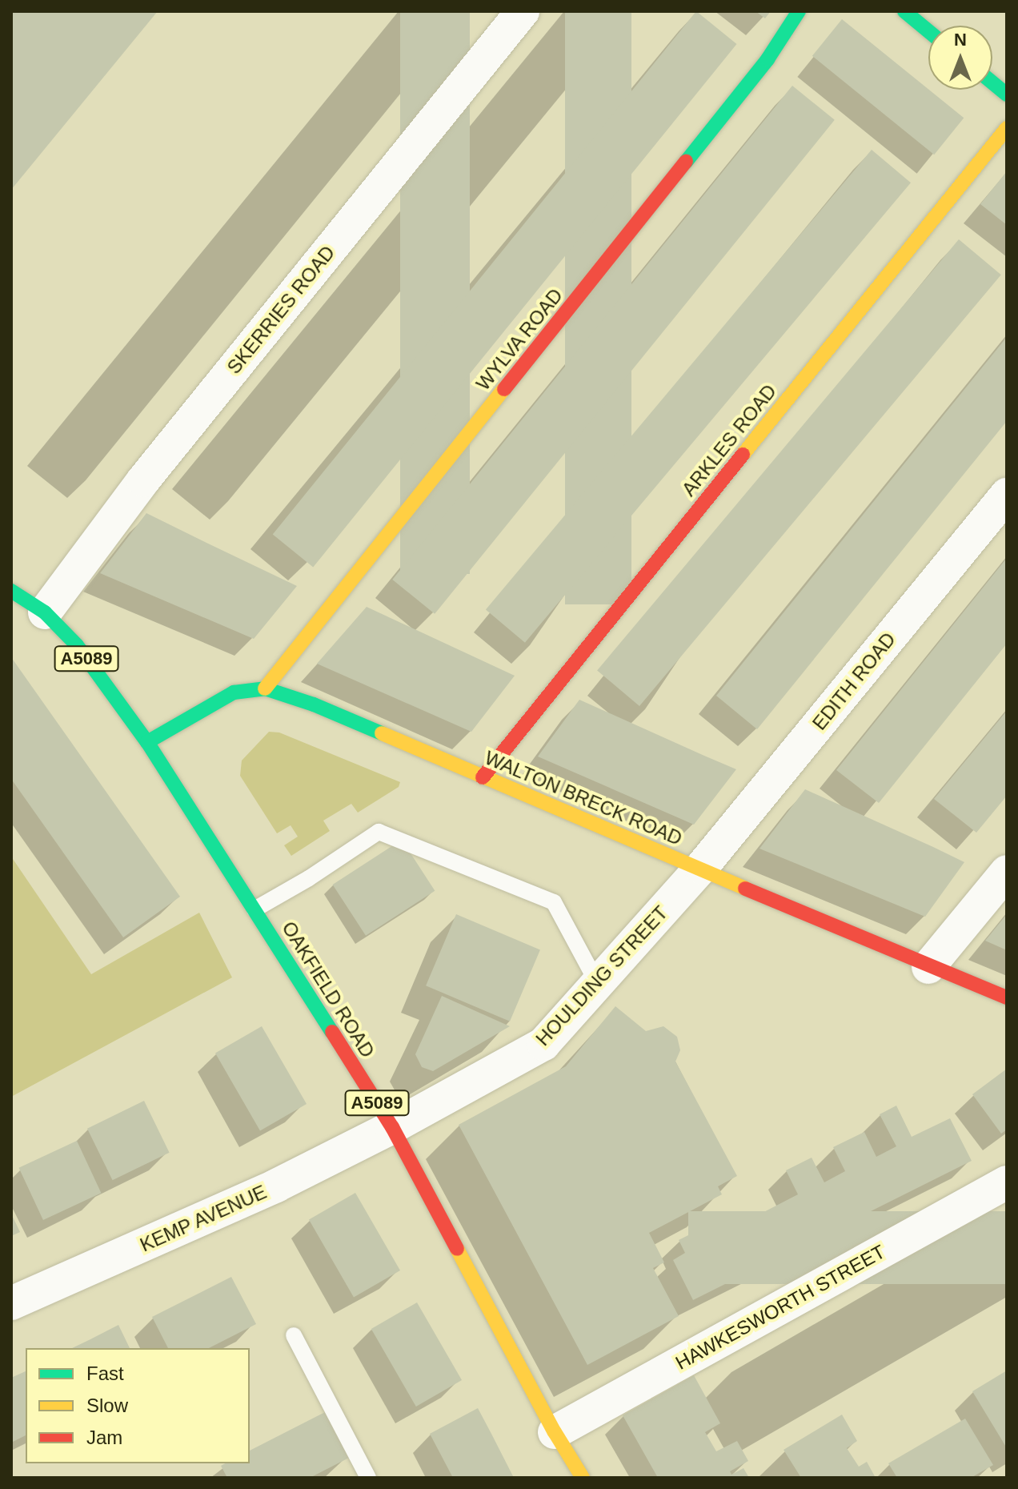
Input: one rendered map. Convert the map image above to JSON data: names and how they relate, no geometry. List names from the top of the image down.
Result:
{
  "streets": {
    "main road": [
      "WYLVA ROAD",
      "ARKLES ROAD",
      "A5089",
      "WALTON BRECK ROAD",
      "OAKFIELD ROAD"
    ],
    "street": [
      "SKERRIES ROAD",
      "EDITH ROAD",
      "HOULDING STREET",
      "KEMP AVENUE",
      "HAWKESWORTH STREET"
    ]
  },
  "crossings": [
    ["SKERRIES ROAD", "OAKFIELD ROAD"],
    ["WYLVA ROAD", "WALTON BRECK ROAD"],
    ["ARKLES ROAD", "WALTON BRECK ROAD"],
    ["EDITH ROAD", "WALTON BRECK ROAD"],
    ["EDITH ROAD", "HOULDING STREET"],
    ["WALTON BRECK ROAD", "HOULDING STREET"],
    ["WALTON BRECK ROAD", "OAKFIELD ROAD"],
    ["HOULDING STREET", "OAKFIELD ROAD"],
    ["HOULDING STREET", "KEMP AVENUE"],
    ["OAKFIELD ROAD", "KEMP AVENUE"],
    ["OAKFIELD ROAD", "HAWKESWORTH STREET"]
  ],
  "legend": ["Fast", "Slow", "Jam"],
  "north": "top"
}
